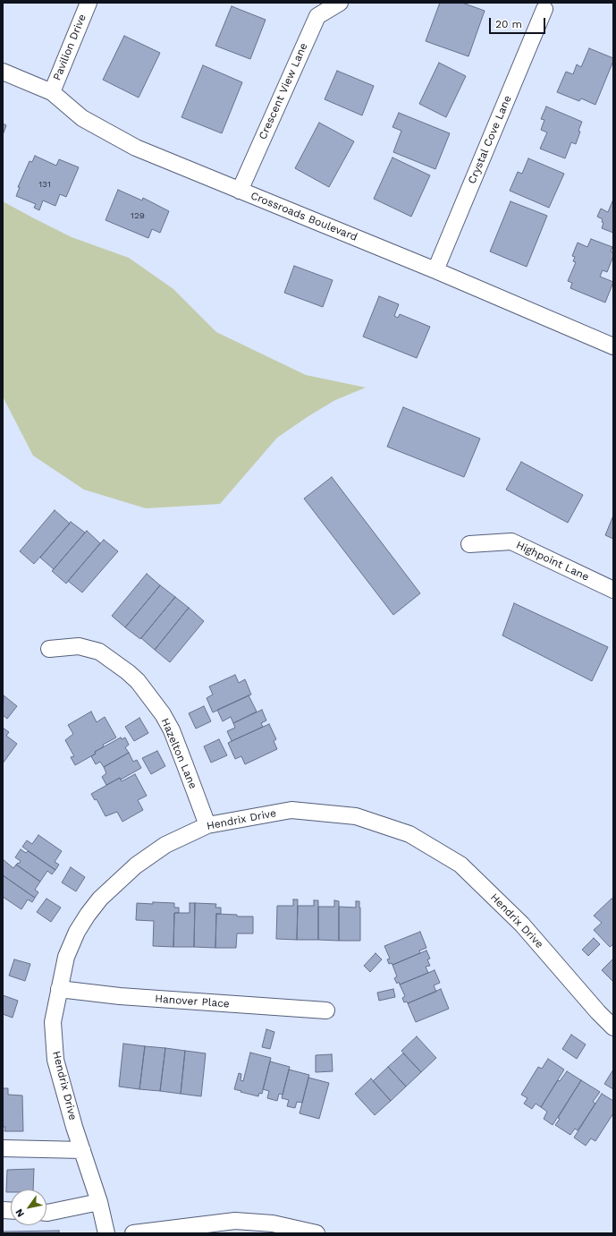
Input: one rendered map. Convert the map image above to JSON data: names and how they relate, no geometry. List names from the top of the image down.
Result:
{
  "streets": {
    "street": [
      "Pavilion Drive",
      "Crescent View Lane",
      "Crystal Cove Lane",
      "Crossroads Boulevard",
      "Highpoint Lane",
      "Hazelton Lane",
      "Hendrix Drive",
      "Hanover Place"
    ]
  },
  "crossings": [
    ["Pavilion Drive", "Crossroads Boulevard"],
    ["Crescent View Lane", "Crossroads Boulevard"],
    ["Crystal Cove Lane", "Crossroads Boulevard"],
    ["Hazelton Lane", "Hendrix Drive"],
    ["Hendrix Drive", "Hanover Place"]
  ],
  "house_numbers": ["131", "129"],
  "scale_bar": "20 m",
  "north": "bottom left"
}
